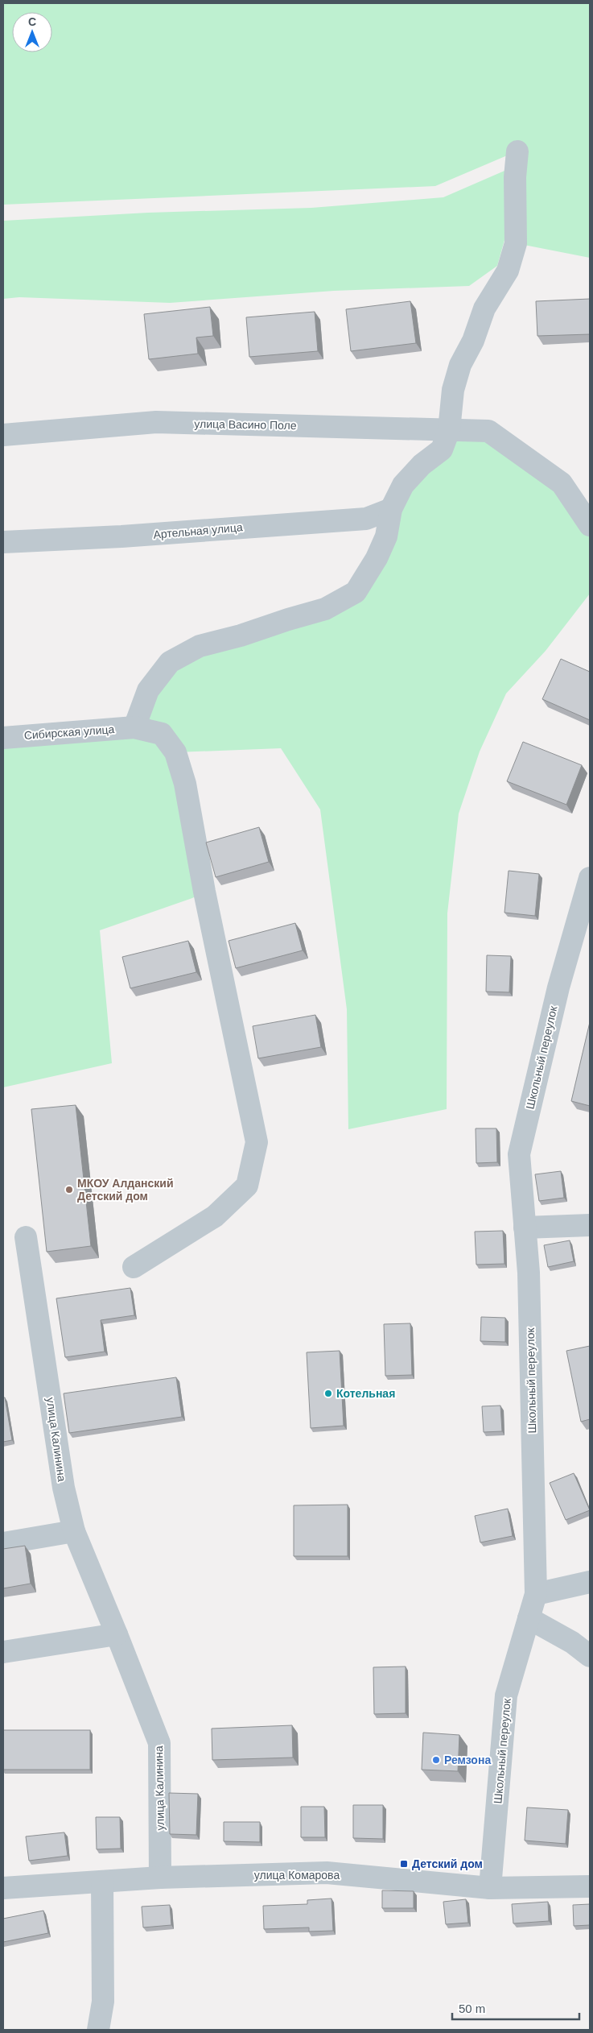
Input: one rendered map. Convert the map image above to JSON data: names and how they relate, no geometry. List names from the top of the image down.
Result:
{
  "streets": {
    "street": [
      "улица Васино Поле",
      "Артельная улица",
      "Сибирская улица",
      "Школьный переулок",
      "улица Калинина",
      "улица Комарова"
    ]
  },
  "crossings": [
    ["Школьный переулок", "улица Комарова"],
    ["улица Калинина", "улица Комарова"]
  ],
  "places": {
    "other": ["МКОУ Алданский Детский дом", "Котельная", "Ремзона"],
    "transit": ["Детский дом"]
  },
  "scale_bar": "50 m",
  "north": "top"
}
